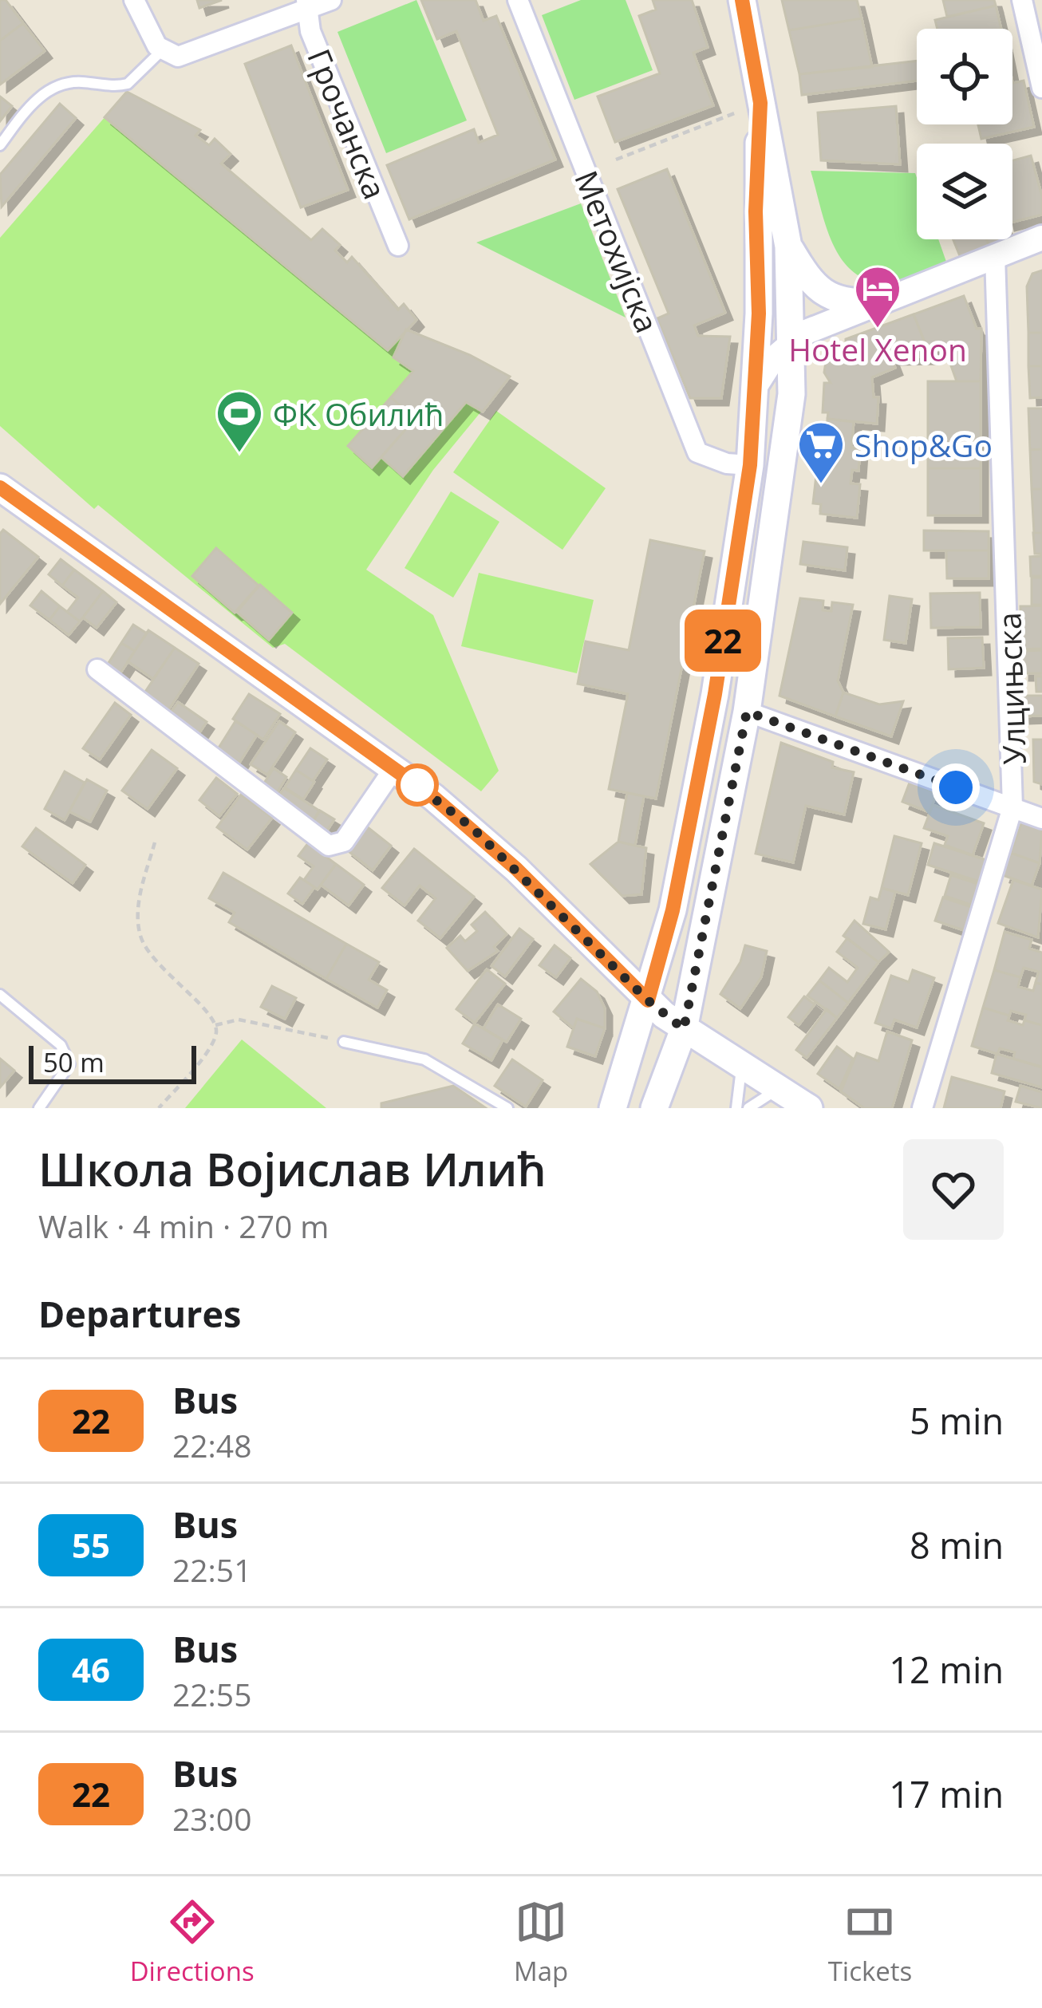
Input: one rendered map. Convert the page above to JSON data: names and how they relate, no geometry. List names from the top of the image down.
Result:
{
  "streets": {
    "street": ["Грочанска", "Метохијска", "Улцињска"]
  },
  "places": {
    "hotel": ["Hotel Xenon"],
    "sports": ["ФК Обилић"],
    "supermarket": ["Shop&Go"]
  },
  "lines": ["bus line 22"],
  "scale_bar": "50 m",
  "page": {
    "on_map": "22",
    "scale": "50 m",
    "heading": [
      ["Школа Војислав Илић", "Walk · 4 min · 270 m"],
      "Departures"
    ],
    "list": [
      {
        "mark": "22",
        "name": "Bus",
        "note": "22:48",
        "value": "5 min"
      },
      {
        "mark": "55",
        "name": "Bus",
        "note": "22:51",
        "value": "8 min"
      },
      {
        "mark": "46",
        "name": "Bus",
        "note": "22:55",
        "value": "12 min"
      },
      {
        "mark": "22",
        "name": "Bus",
        "note": "23:00",
        "value": "17 min"
      }
    ],
    "tabs": ["Directions", "Map", "Tickets"]
  }
}
